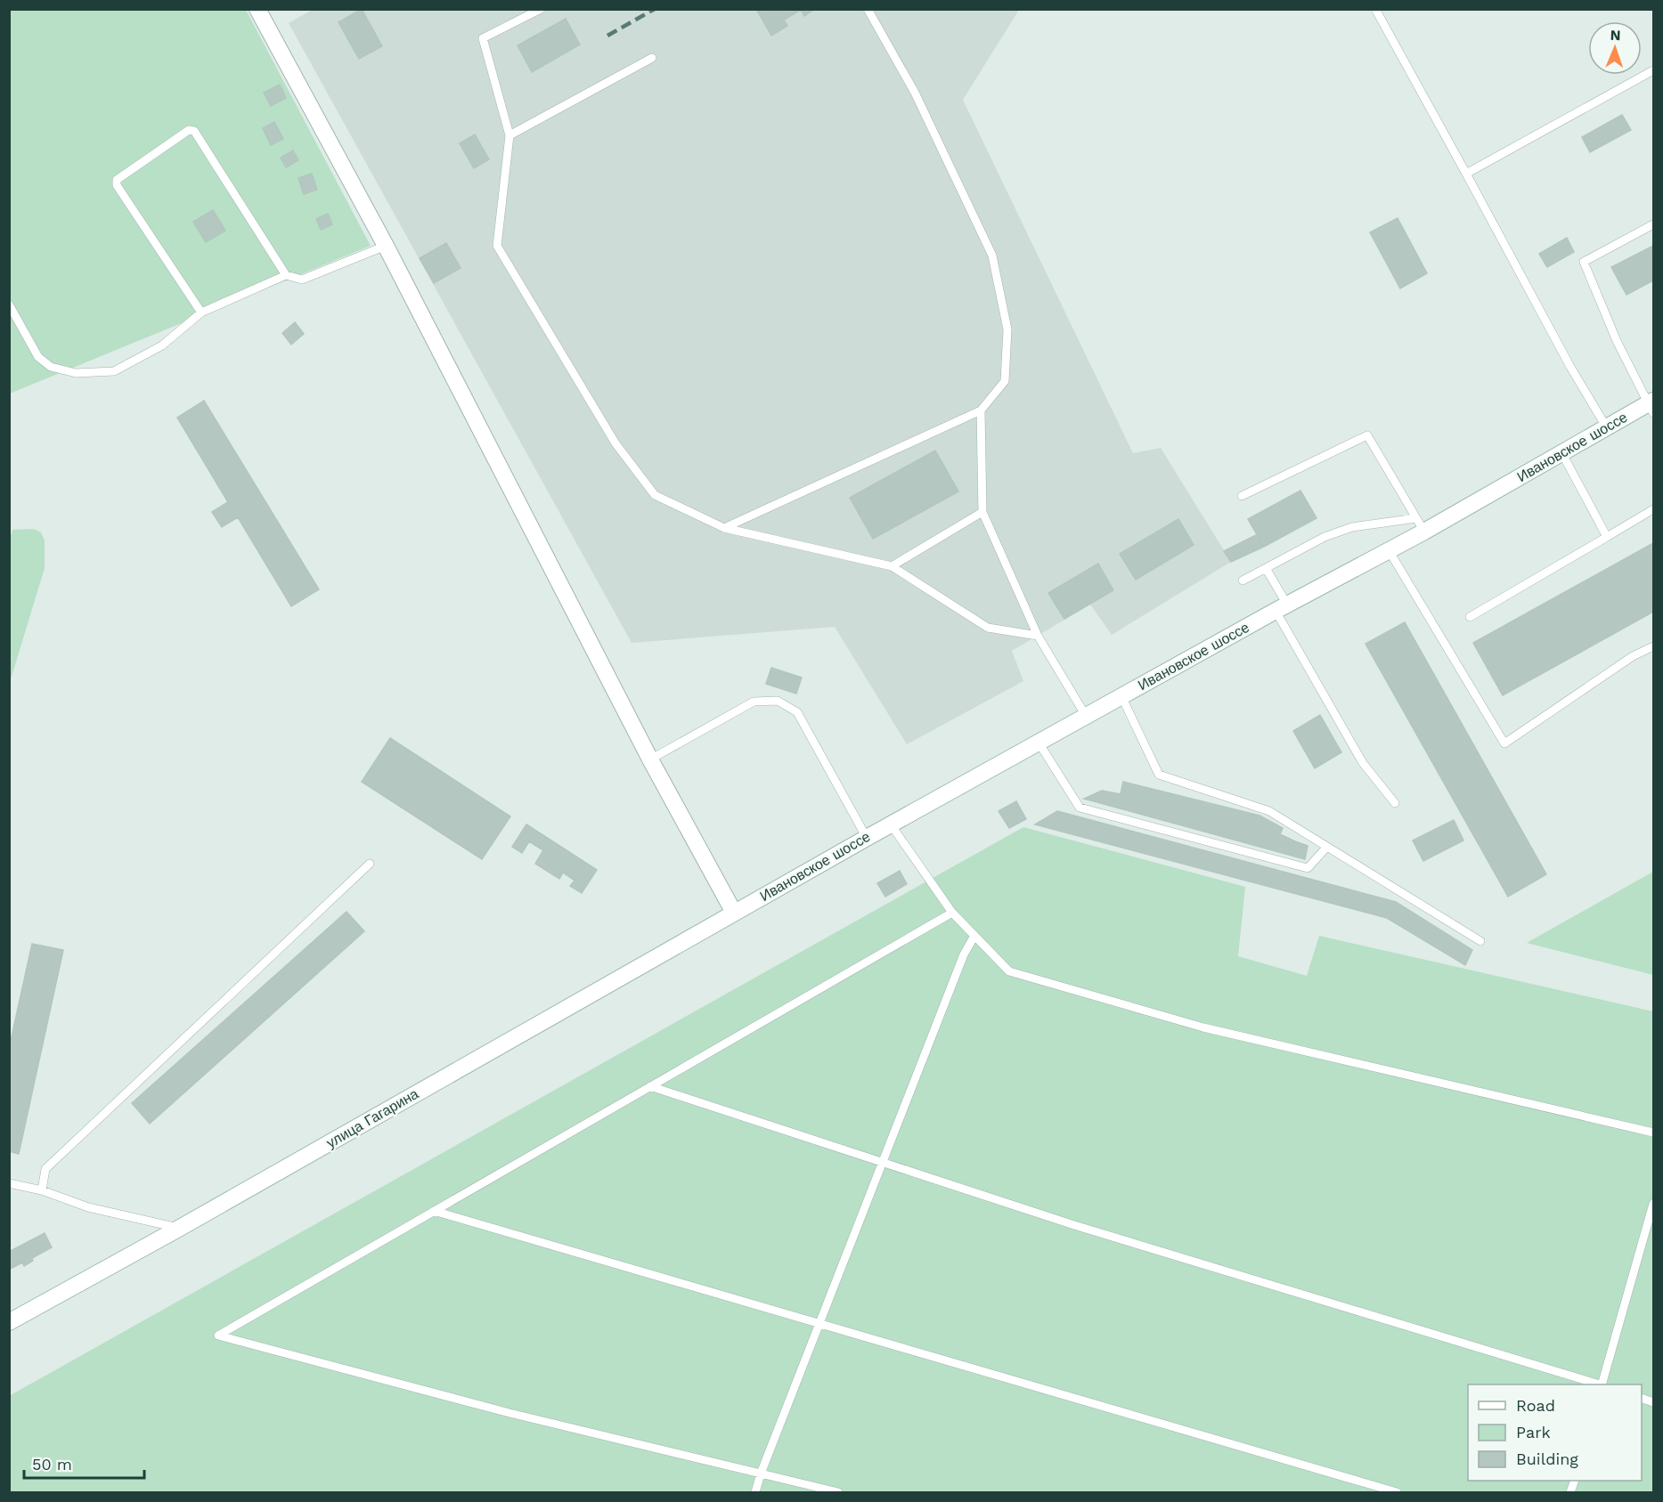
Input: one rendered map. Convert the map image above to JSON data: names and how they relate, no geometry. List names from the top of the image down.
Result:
{
  "streets": {
    "street": ["Ивановское шоссе", "улица Гагарина"]
  },
  "crossings": [
    ["Ивановское шоссе", "улица Гагарина"]
  ],
  "legend": ["Road", "Park", "Building"],
  "scale_bar": "50 m",
  "north": "top"
}
